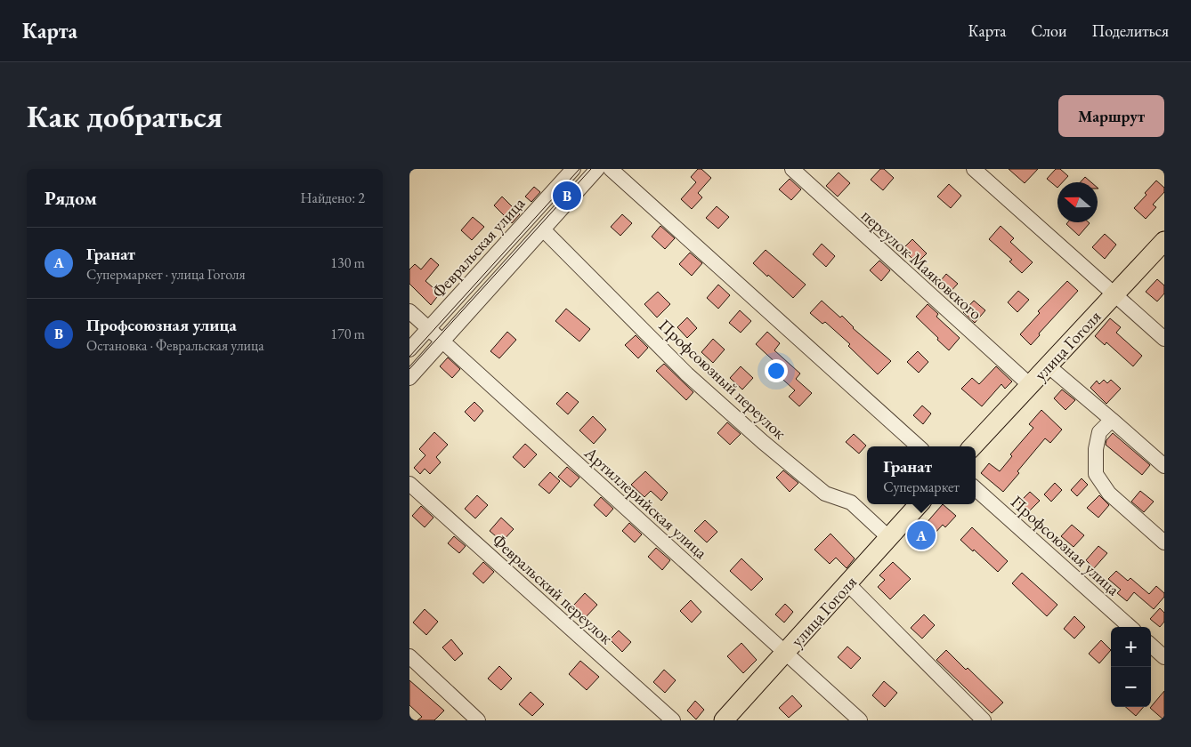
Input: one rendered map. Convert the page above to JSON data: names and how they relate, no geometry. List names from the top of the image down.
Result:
{
  "streets": {
    "main road": ["улица Гоголя"],
    "street": [
      "Февральская улица",
      "переулок Маяковского",
      "Профсоюзный переулок",
      "Артиллерийская улица",
      "Профсоюзная улица",
      "Февральский переулок"
    ]
  },
  "crossings": [
    ["Февральская улица", "Артиллерийская улица"],
    ["переулок Маяковского", "улица Гоголя"],
    ["улица Гоголя", "Профсоюзный переулок"],
    ["улица Гоголя", "Артиллерийская улица"]
  ],
  "north": "left",
  "page": {
    "header": "Карта",
    "nav": ["Карта", "Слои", "Поделиться"],
    "buttons": "Маршрут",
    "title": "Как добраться",
    "heading": ["Рядом", "Найдено: 2"],
    "pins": ["B", "A"],
    "list": [
      {
        "mark": "A",
        "name": "Гранат",
        "note": "Супермаркет · улица Гоголя",
        "value": "130 m"
      },
      {
        "mark": "B",
        "name": "Профсоюзная улица",
        "note": "Остановка · Февральская улица",
        "value": "170 m"
      }
    ],
    "popup": ["Гранат", "Супермаркет"],
    "map_buttons": ["+", "−"]
  }
}
